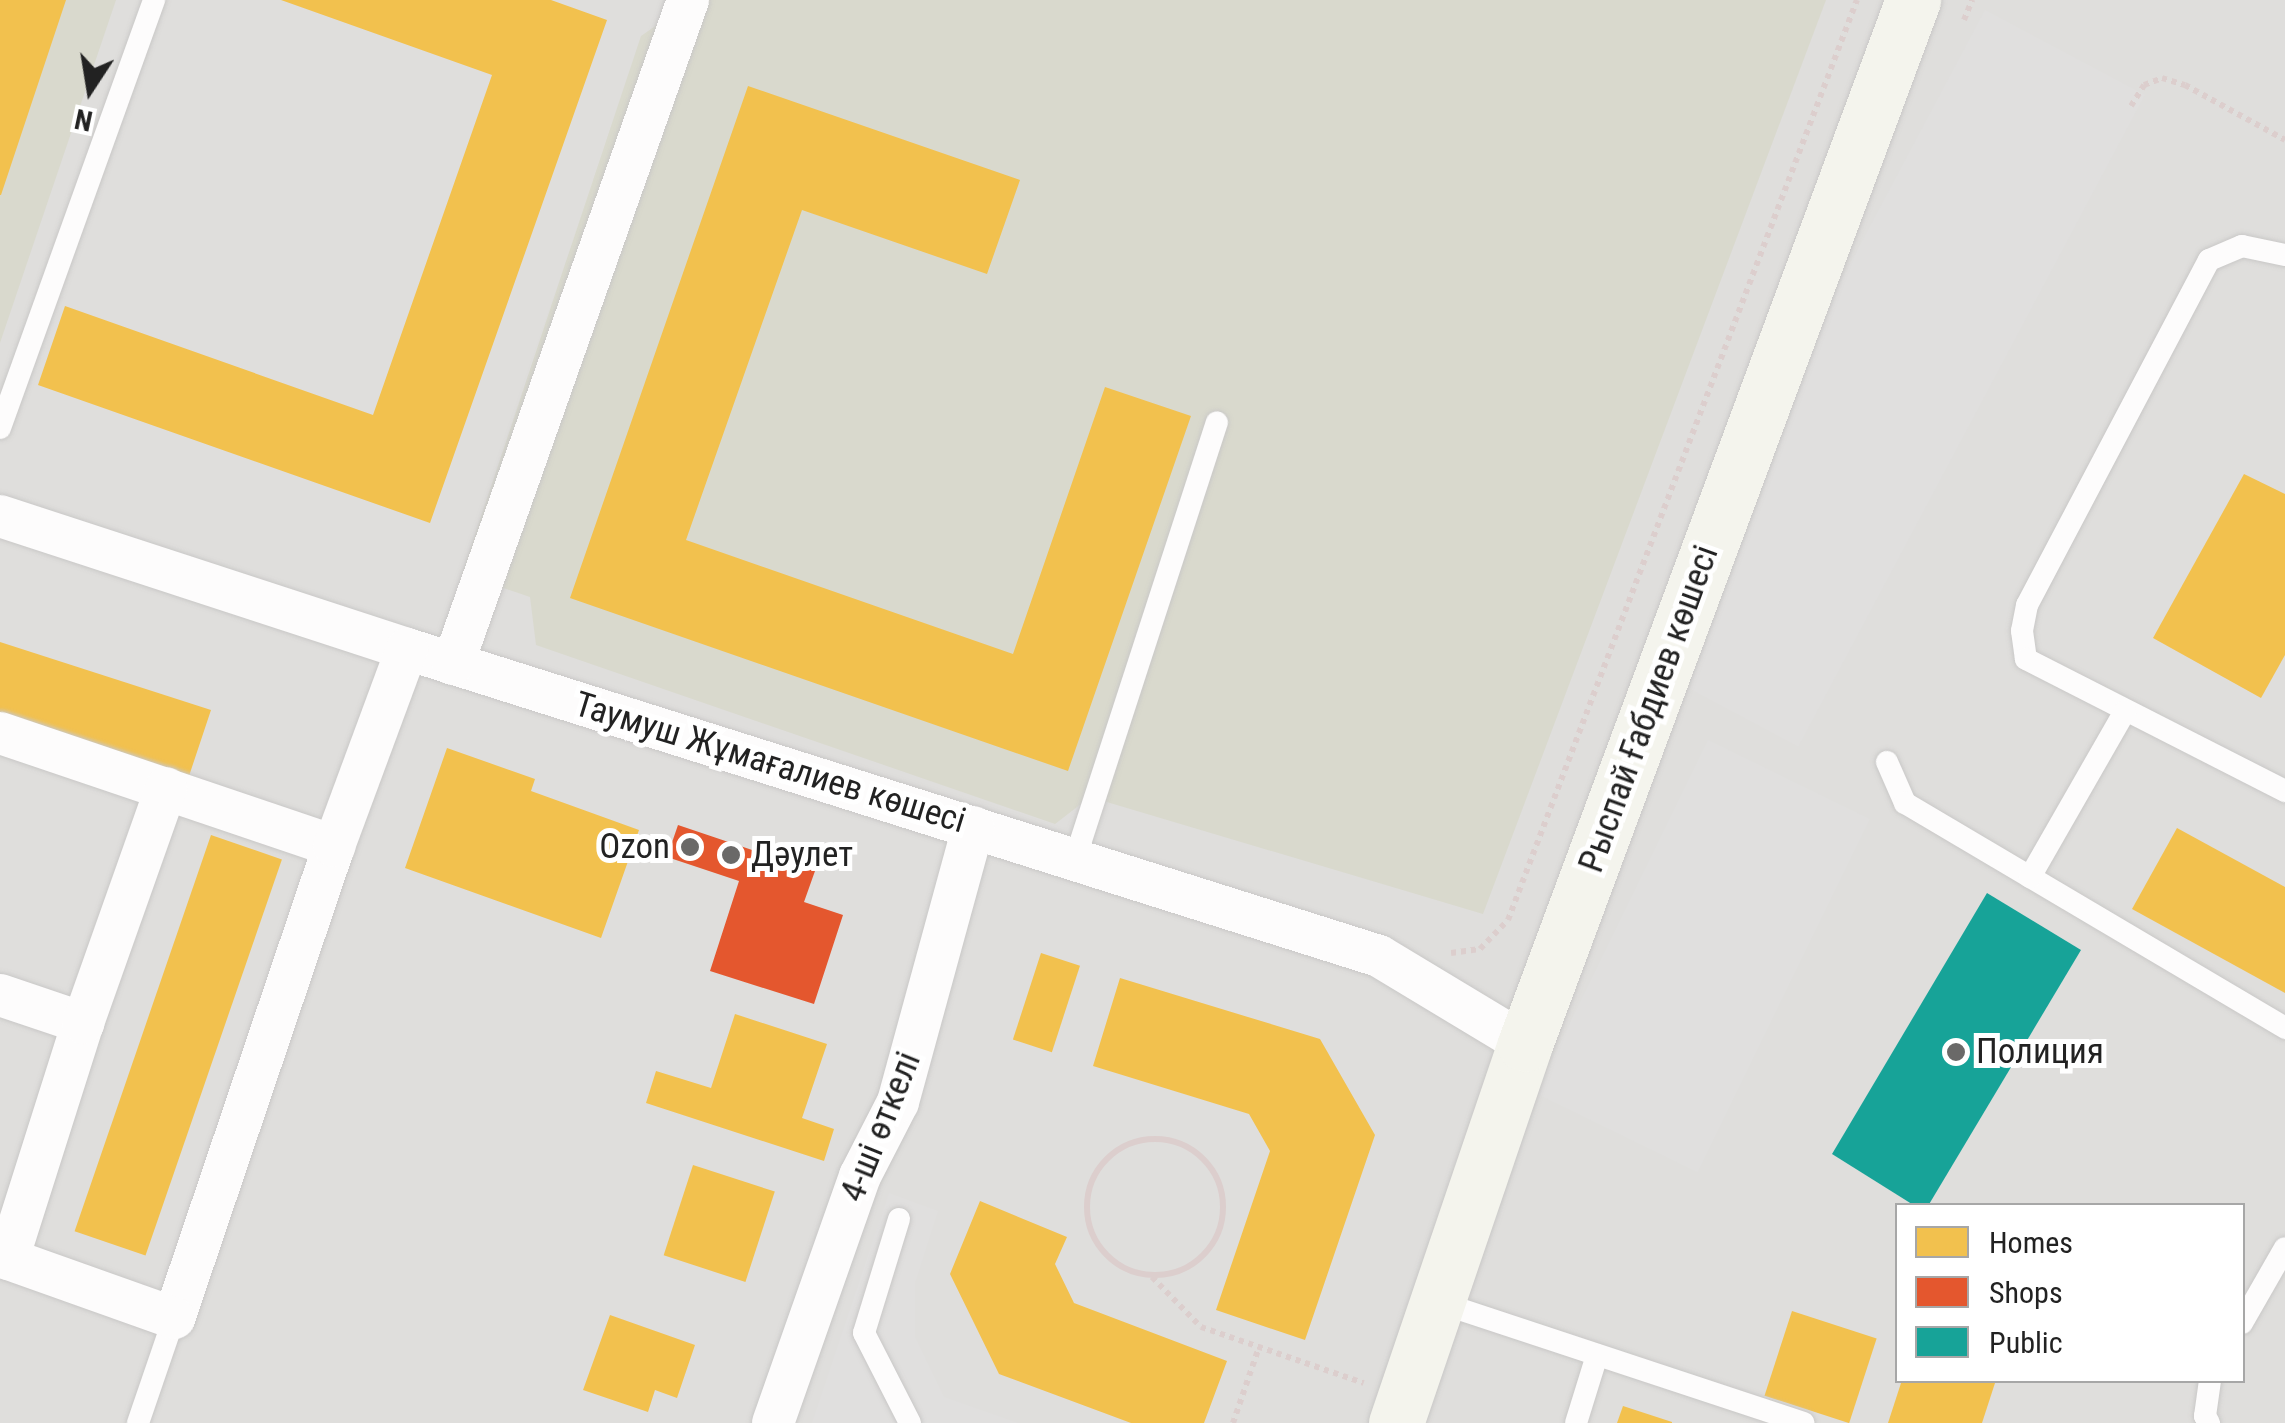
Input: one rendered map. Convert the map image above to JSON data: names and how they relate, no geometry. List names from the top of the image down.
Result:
{
  "streets": {
    "street": ["Рыспай Ғабдиев көшесі", "Таумуш Жұмағалиев көшесі", "4-ші өткелі"]
  },
  "crossings": [
    ["Рыспай Ғабдиев көшесі", "Таумуш Жұмағалиев көшесі"],
    ["Таумуш Жұмағалиев көшесі", "4-ші өткелі"]
  ],
  "places": ["Ozon", "Дәулет", "Полиция"],
  "legend": ["Homes", "Shops", "Public"],
  "north": "bottom"
}
